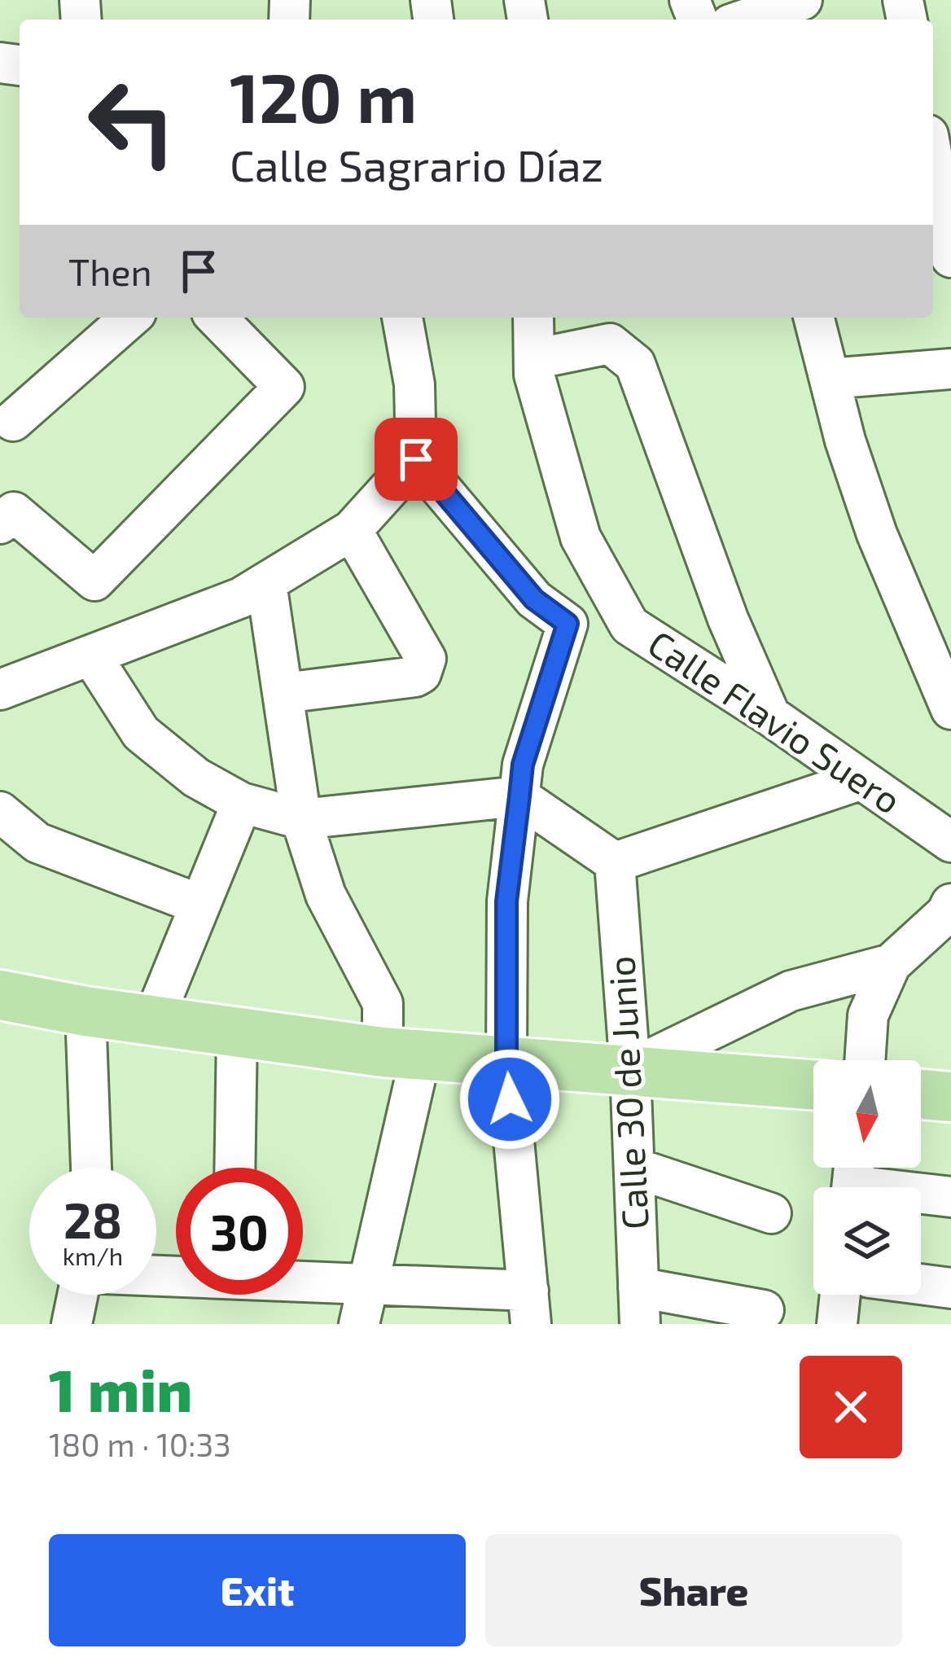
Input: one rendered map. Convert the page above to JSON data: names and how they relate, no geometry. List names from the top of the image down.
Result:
{
  "streets": {
    "street": ["Calle Flavio Suero", "Calle 30 de Junio"]
  },
  "north": "bottom",
  "page": {
    "turn": ["120 m", "Calle Sagrario Díaz"],
    "then": "Then",
    "speed": "28 km/h",
    "limit": "30",
    "heading": ["1 min", "180 m · 10:33"],
    "buttons": ["Exit", "Share"]
  }
}
